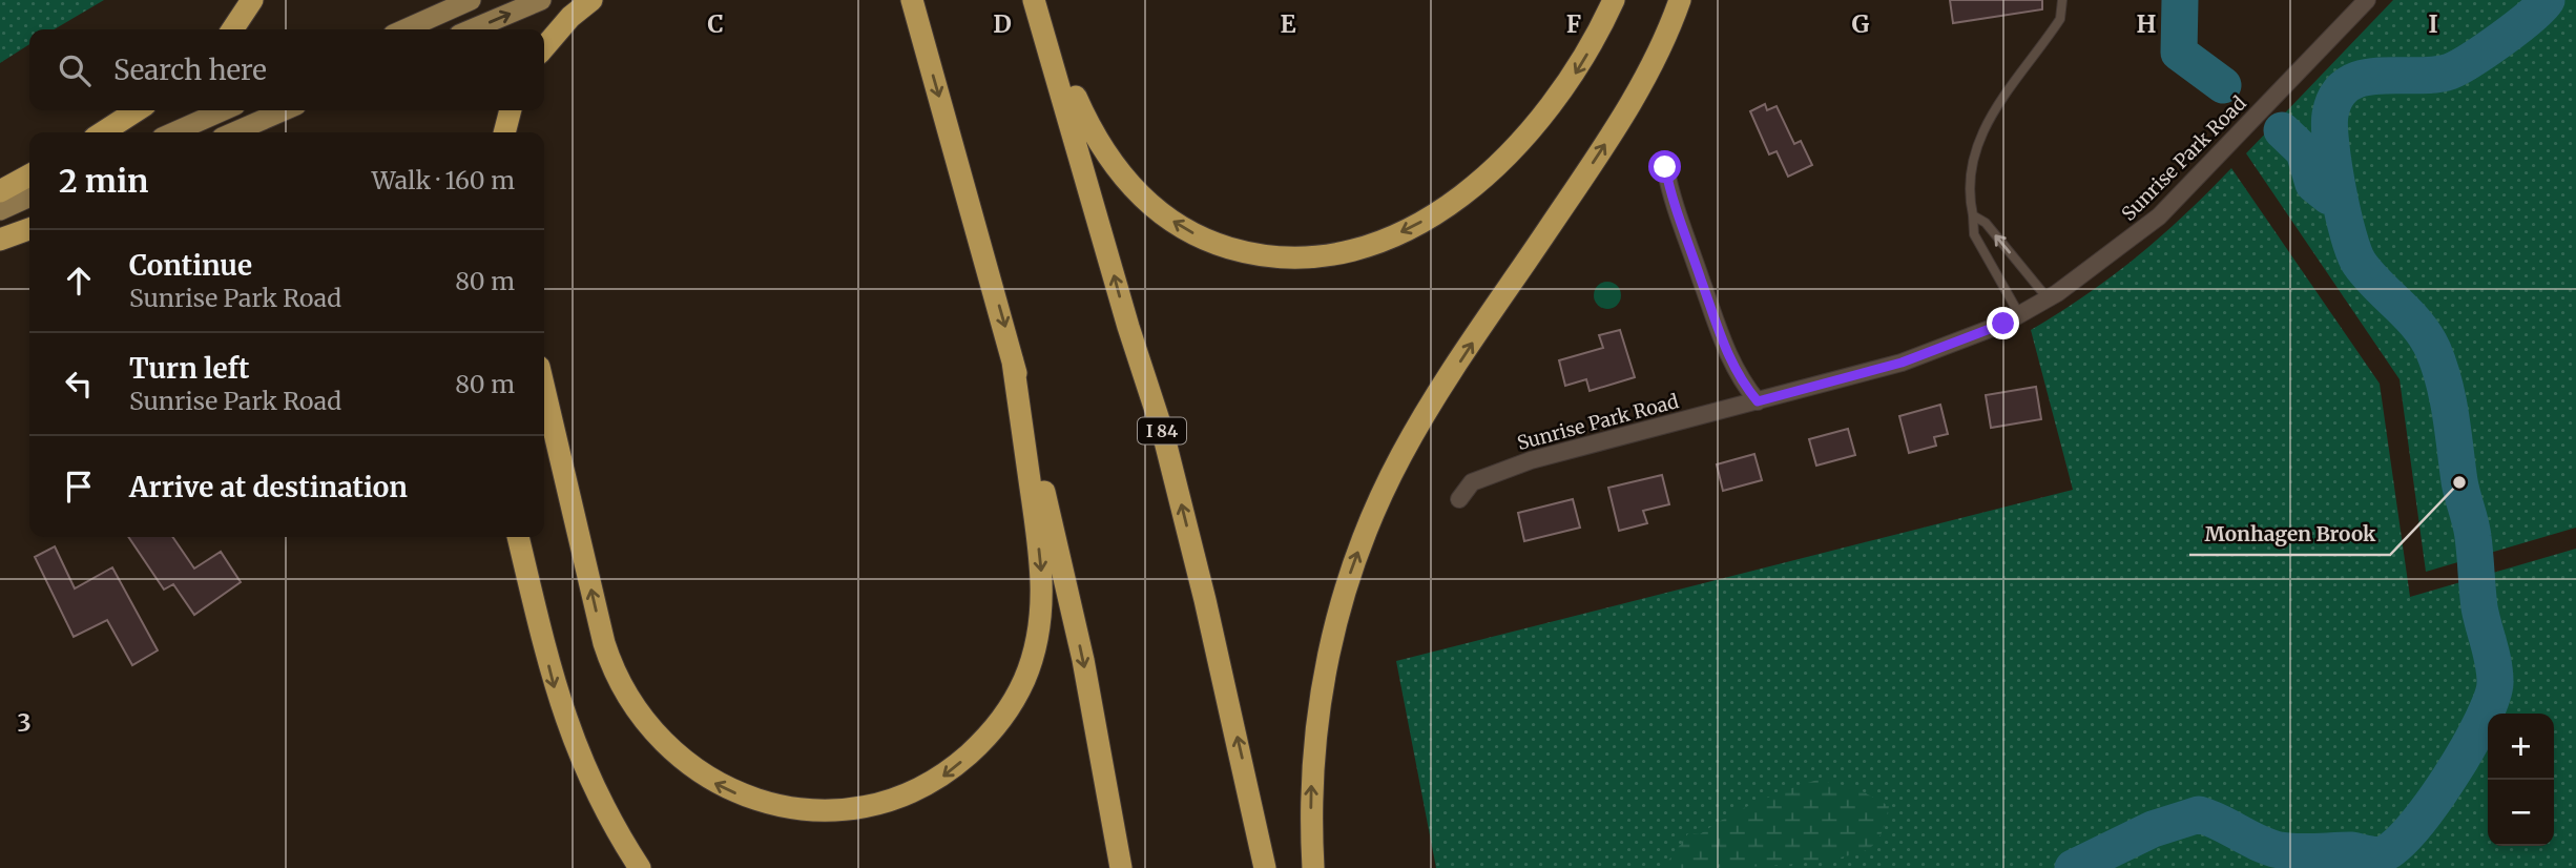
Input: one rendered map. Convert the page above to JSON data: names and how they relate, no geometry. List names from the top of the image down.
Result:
{
  "streets": {
    "highway": ["I 84"],
    "street": ["Sunrise Park Road"]
  },
  "places": ["Monhagen Brook"],
  "page": {
    "search": "Search here",
    "heading": ["2 min", "Walk · 160 m"],
    "list": [
      ["Continue", "Sunrise Park Road", "80 m"],
      ["Turn left", "Sunrise Park Road", "80 m"],
      "Arrive at destination"
    ],
    "map_buttons": ["+", "−"]
  },
  "grid": {
    "columns": [
      "C",
      "D",
      "E",
      "F",
      "G",
      "H",
      "I"
    ],
    "rows": ["3"]
  }
}
